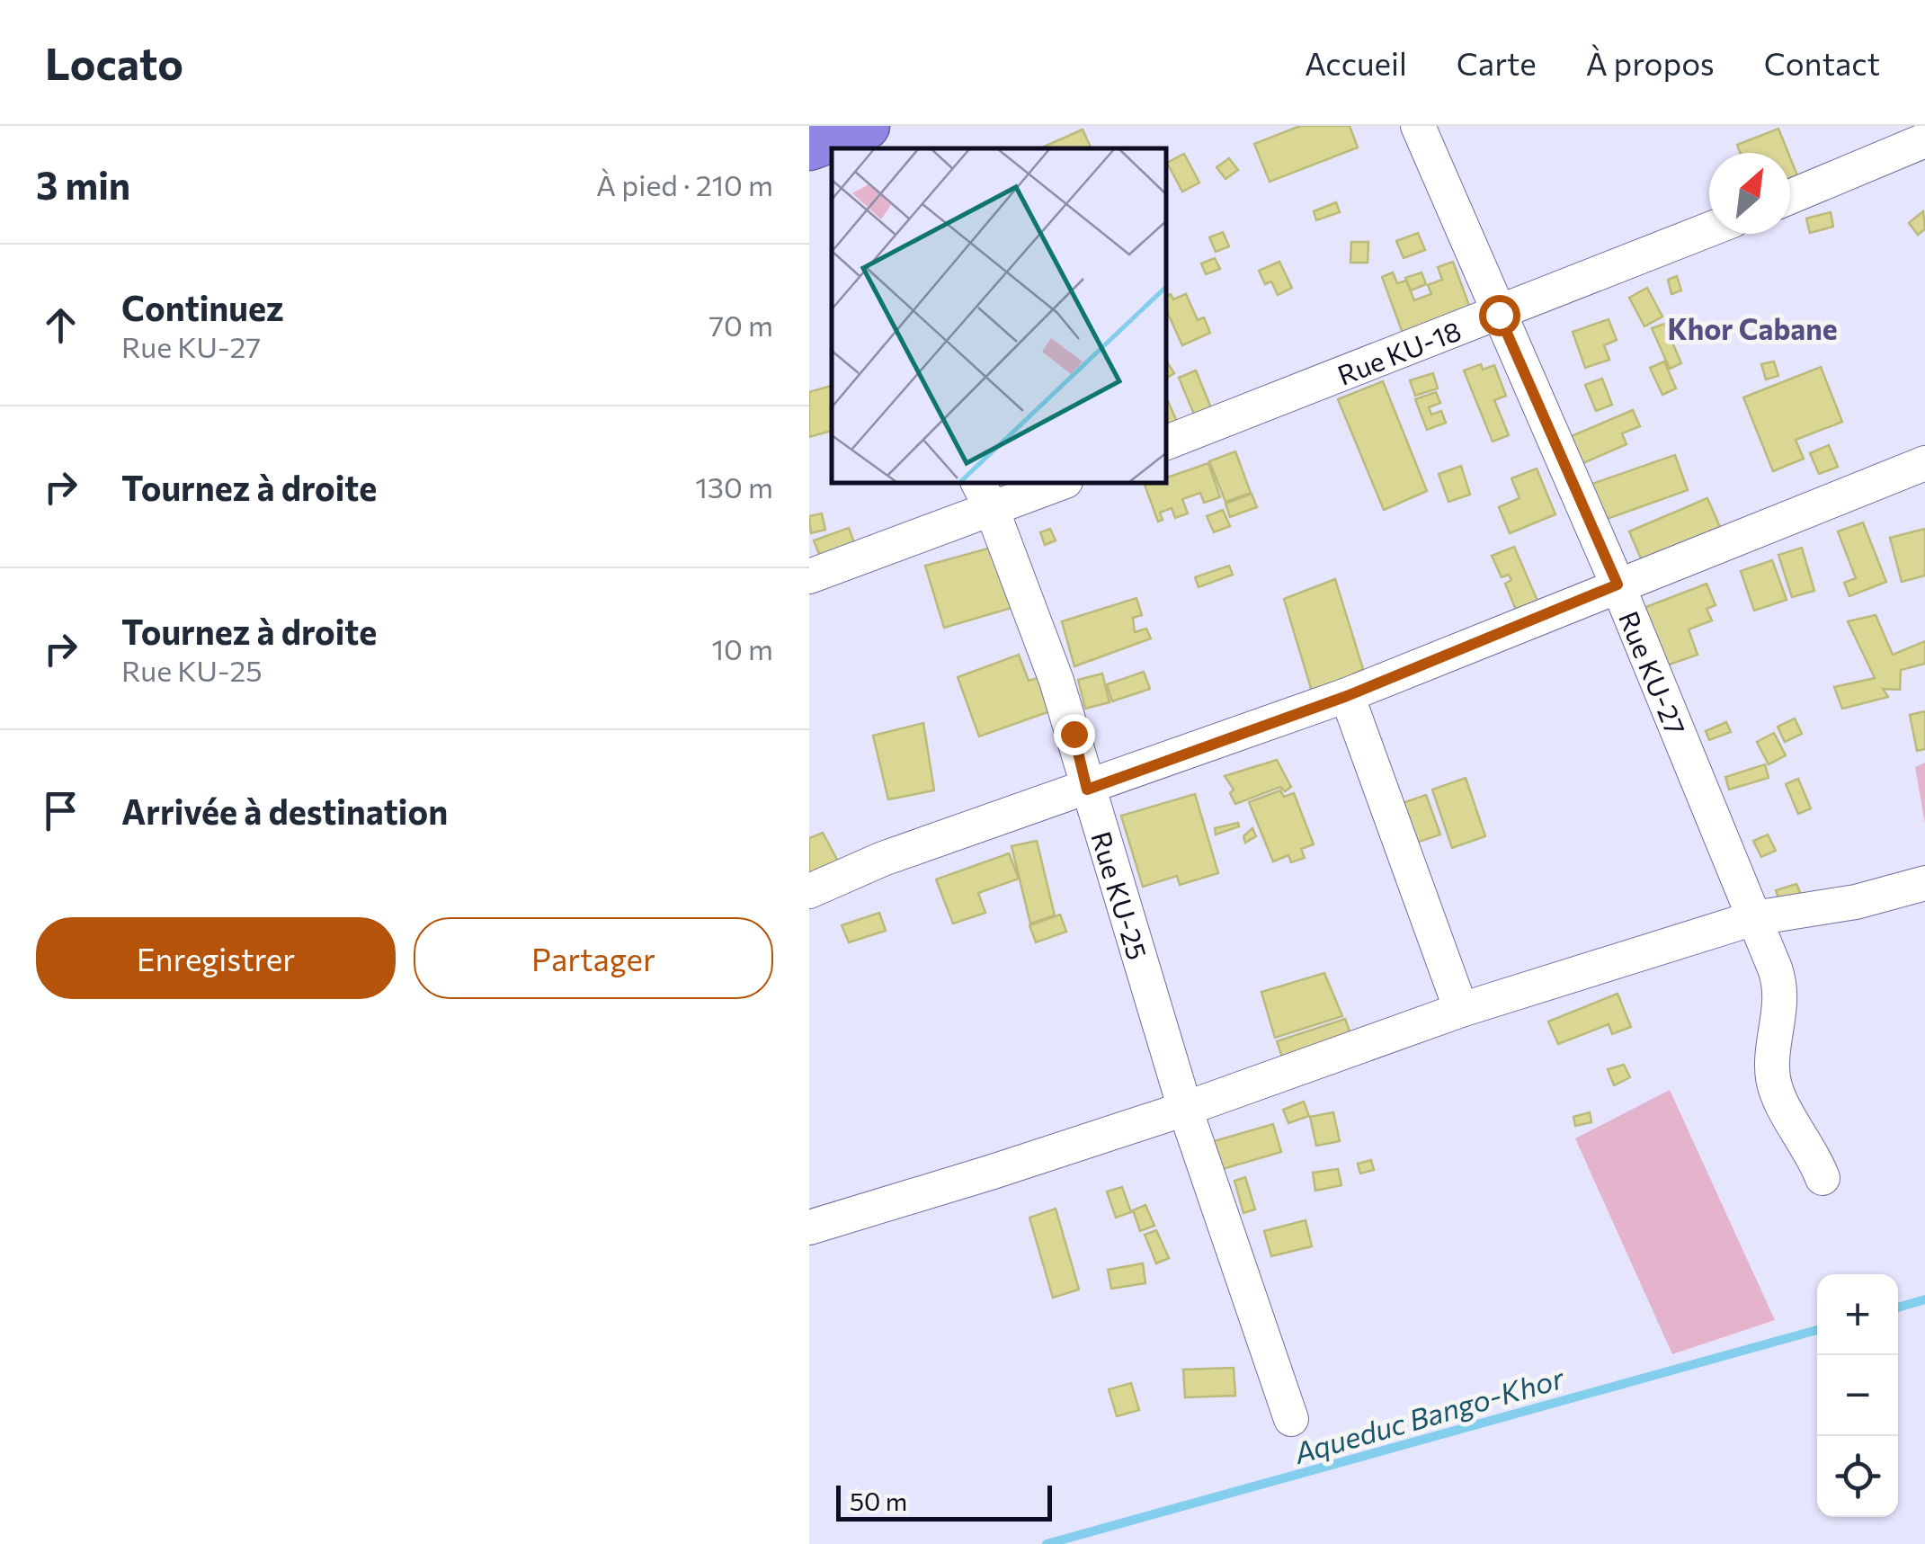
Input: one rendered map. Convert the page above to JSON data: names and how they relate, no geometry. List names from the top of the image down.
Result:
{
  "streets": {
    "street": ["Rue KU-18", "Rue KU-27", "Rue KU-25"]
  },
  "crossings": [
    ["Rue KU-18", "Rue KU-27"]
  ],
  "districts": ["Khor Cabane"],
  "water": ["Aqueduc Bango-Khor"],
  "scale_bar": "50 m",
  "north": "top right",
  "page": {
    "header": "Locato",
    "nav": [
      "Accueil",
      "Carte",
      "À propos",
      "Contact"
    ],
    "heading": ["3 min", "À pied · 210 m"],
    "list": [
      ["Continuez", "Rue KU-27", "70 m"],
      ["Tournez à droite", "130 m"],
      ["Tournez à droite", "Rue KU-25", "10 m"],
      "Arrivée à destination"
    ],
    "buttons": ["Enregistrer", "Partager"],
    "map_buttons": ["+", "−"],
    "scale": "50 m"
  }
}
